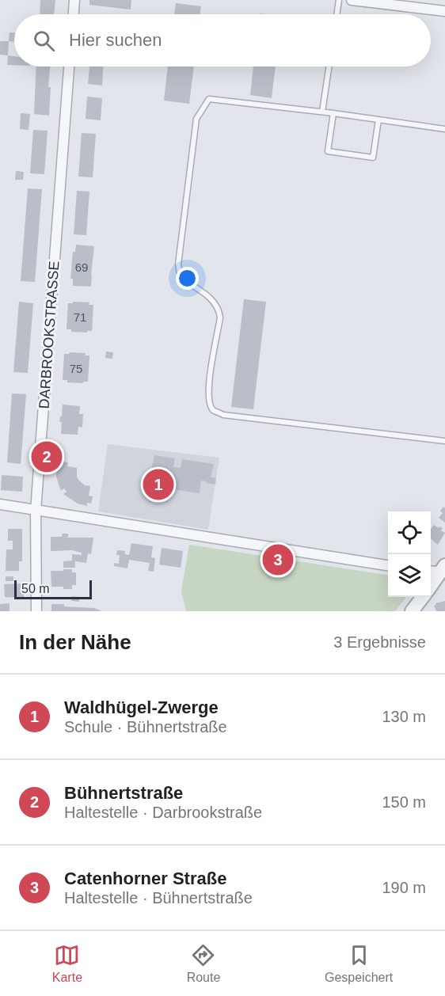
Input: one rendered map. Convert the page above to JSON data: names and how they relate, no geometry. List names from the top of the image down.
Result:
{
  "streets": {
    "street": ["DARBROOKSTRASSE"]
  },
  "house_numbers": ["69", "71", "75"],
  "scale_bar": "50 m",
  "page": {
    "search": "Hier suchen",
    "pins": ["2", "1", "3"],
    "scale": "50 m",
    "heading": ["In der Nähe", "3 Ergebnisse"],
    "list": [
      {
        "mark": "1",
        "name": "Waldhügel-Zwerge",
        "note": "Schule · Bühnertstraße",
        "value": "130 m"
      },
      {
        "mark": "2",
        "name": "Bühnertstraße",
        "note": "Haltestelle · Darbrookstraße",
        "value": "150 m"
      },
      {
        "mark": "3",
        "name": "Catenhorner Straße",
        "note": "Haltestelle · Bühnertstraße",
        "value": "190 m"
      }
    ],
    "nav": ["Karte", "Route", "Gespeichert"]
  }
}
